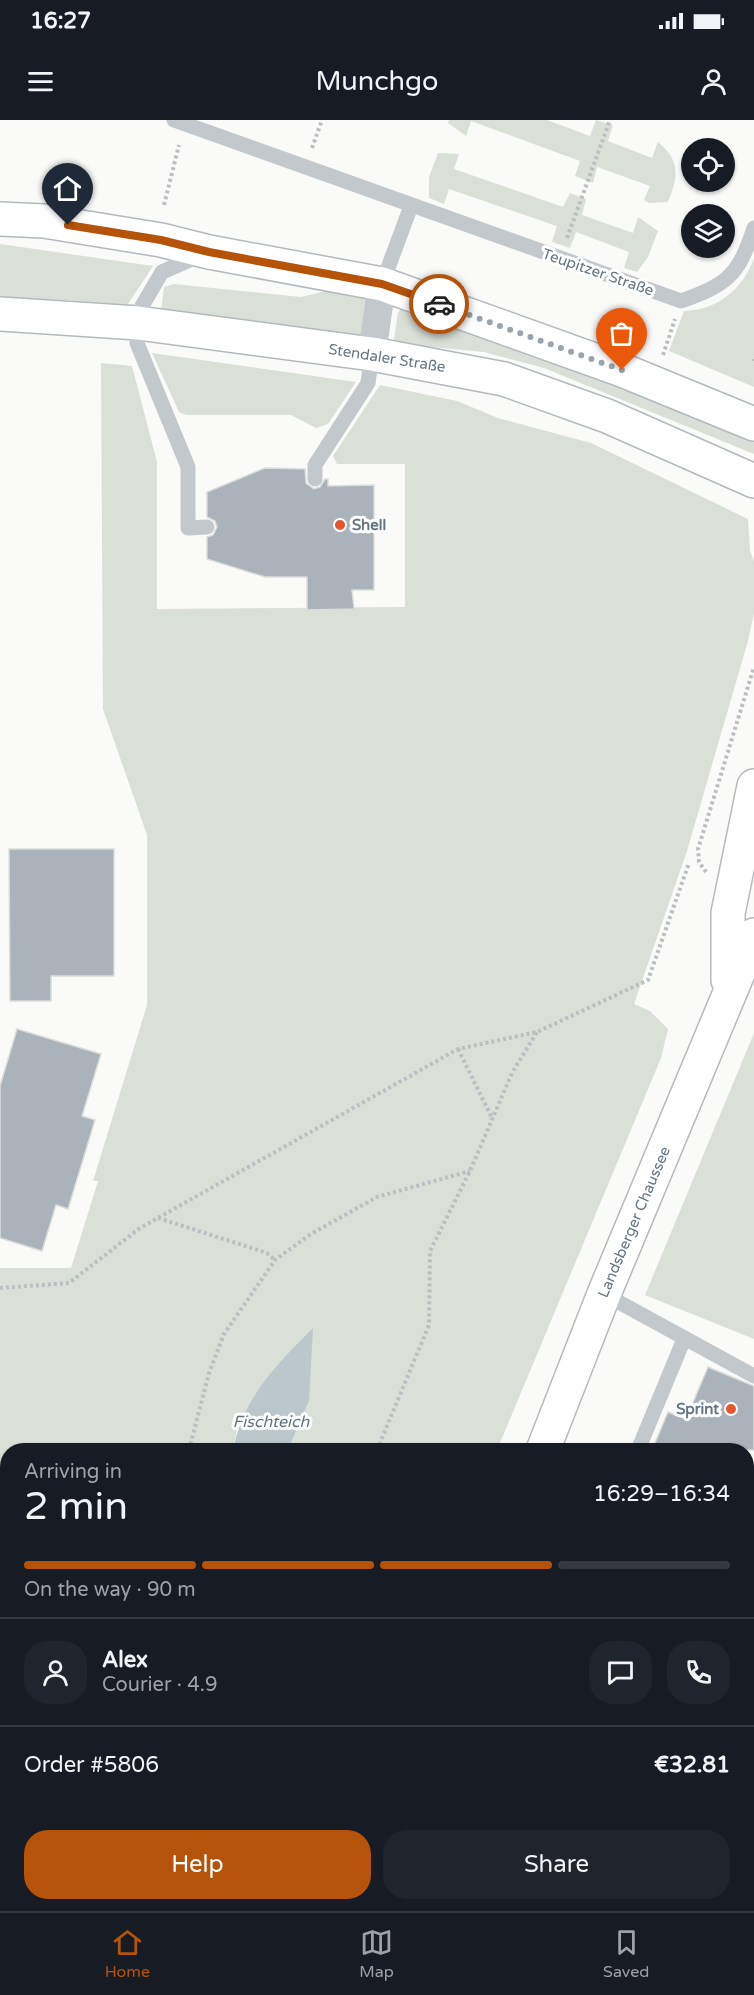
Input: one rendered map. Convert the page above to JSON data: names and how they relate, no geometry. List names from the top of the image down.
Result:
{
  "streets": {
    "main road": ["Stendaler Straße", "Landsberger Chaussee"],
    "lane": ["Teupitzer Straße"]
  },
  "water": ["Fischteich"],
  "places": ["Shell", "Sprint"],
  "page": {
    "status": "16:27",
    "header": "Munchgo",
    "heading": ["2 min", "Arriving in", "16:29–16:34"],
    "panel": [
      "Alex",
      "Courier · 4.9",
      "Order #5806",
      "€32.81"
    ],
    "bar": "On the way · 90 m",
    "buttons": ["Help", "Share"],
    "tabs": ["Home", "Map", "Saved"]
  }
}
